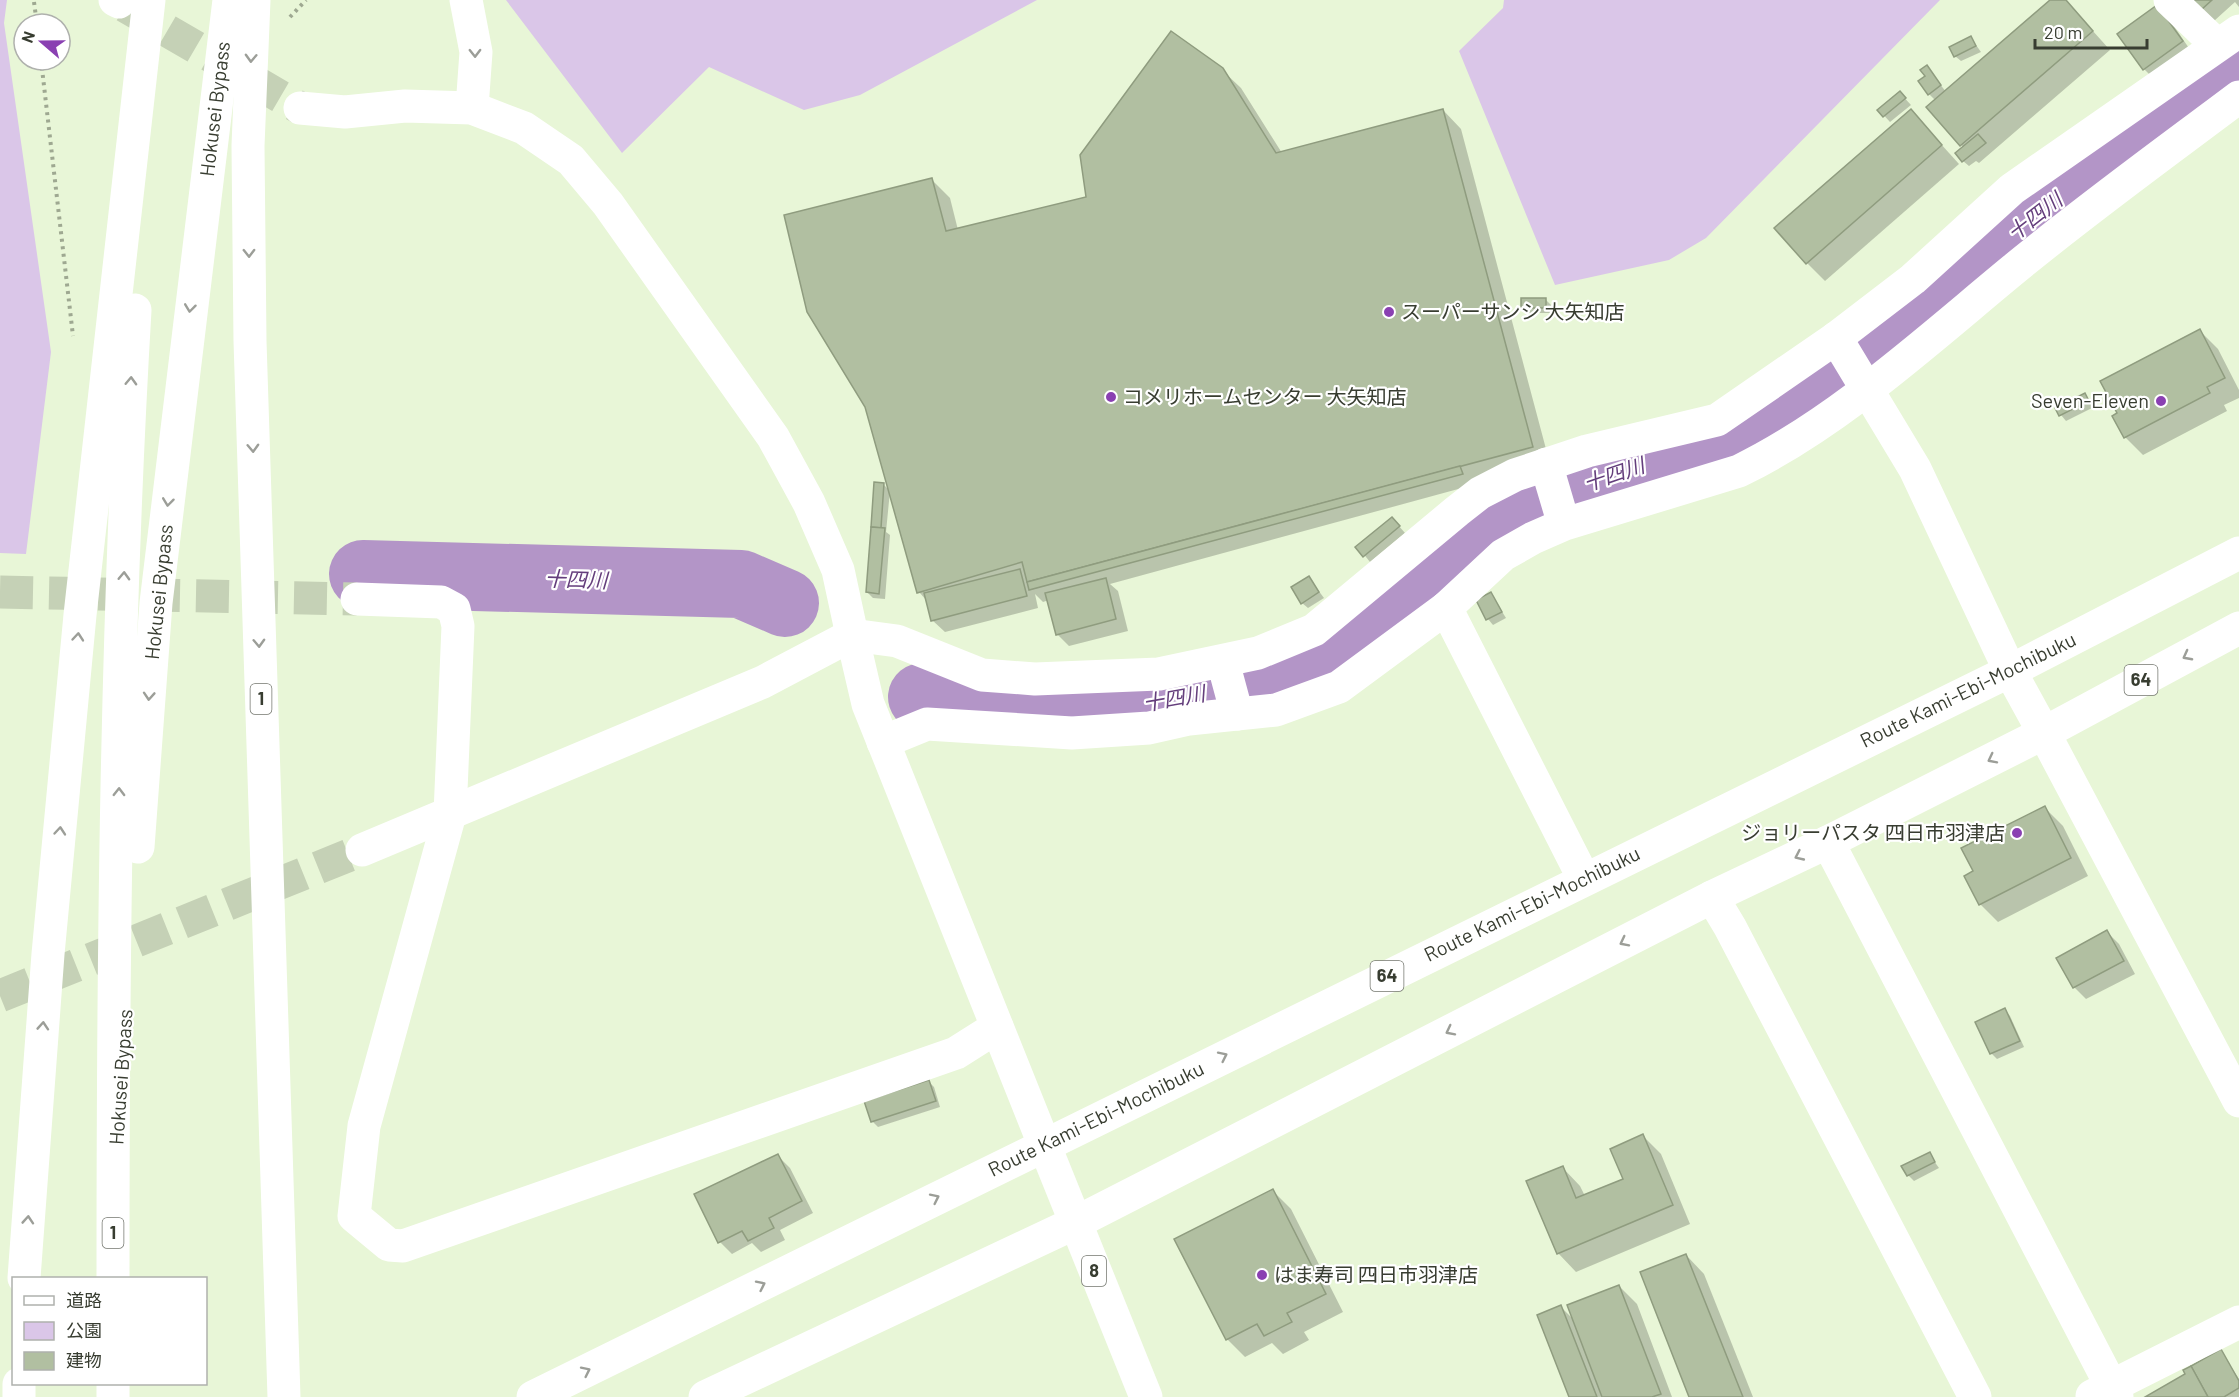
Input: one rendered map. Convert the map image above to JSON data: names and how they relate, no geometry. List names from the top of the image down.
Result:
{
  "streets": {
    "main road": [
      "Hokusei Bypass",
      "64",
      "Route Kami-Ebi-Mochibuku",
      "1",
      "8"
    ]
  },
  "crossings": [
    ["64", "8"],
    ["Route Kami-Ebi-Mochibuku", "8"]
  ],
  "water": ["十四川"],
  "places": [
    "スーパーサンシ 大矢知店",
    "コメリホームセンター 大矢知店",
    "Seven-Eleven",
    "ジョリーパスタ 四日市羽津店",
    "はま寿司 四日市羽津店"
  ],
  "legend": ["道路", "公園", "建物"],
  "scale_bar": "20 m",
  "north": "left"
}
